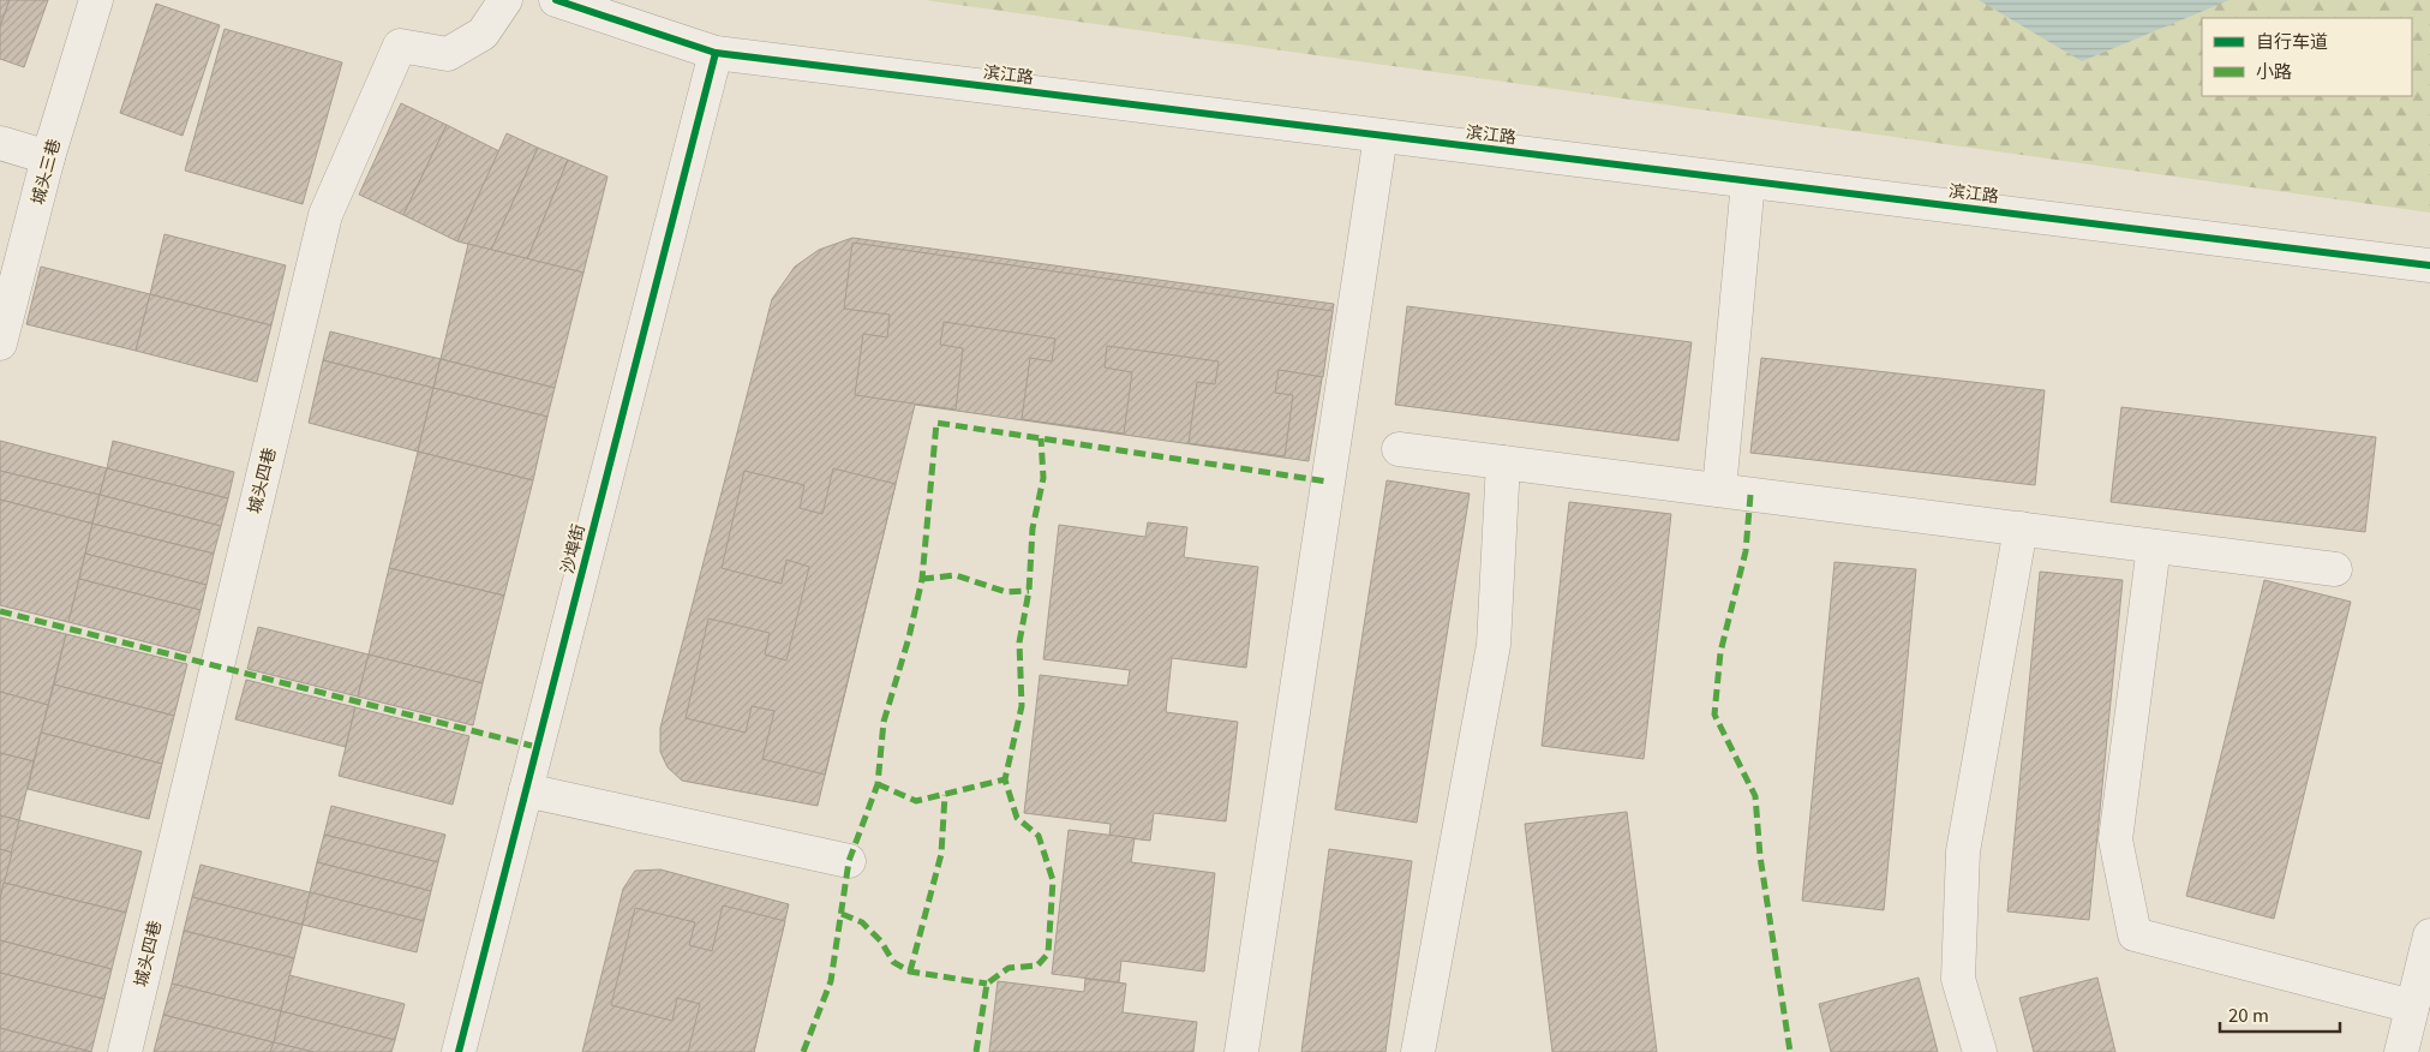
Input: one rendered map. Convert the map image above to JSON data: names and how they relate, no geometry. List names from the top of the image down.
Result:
{
  "streets": {
    "street": [
      "滨江路",
      "城头三巷",
      "城头四巷",
      "沙埠街"
    ]
  },
  "crossings": [
    ["滨江路", "沙埠街"]
  ],
  "legend": ["自行车道", "小路"],
  "scale_bar": "20 m"
}
